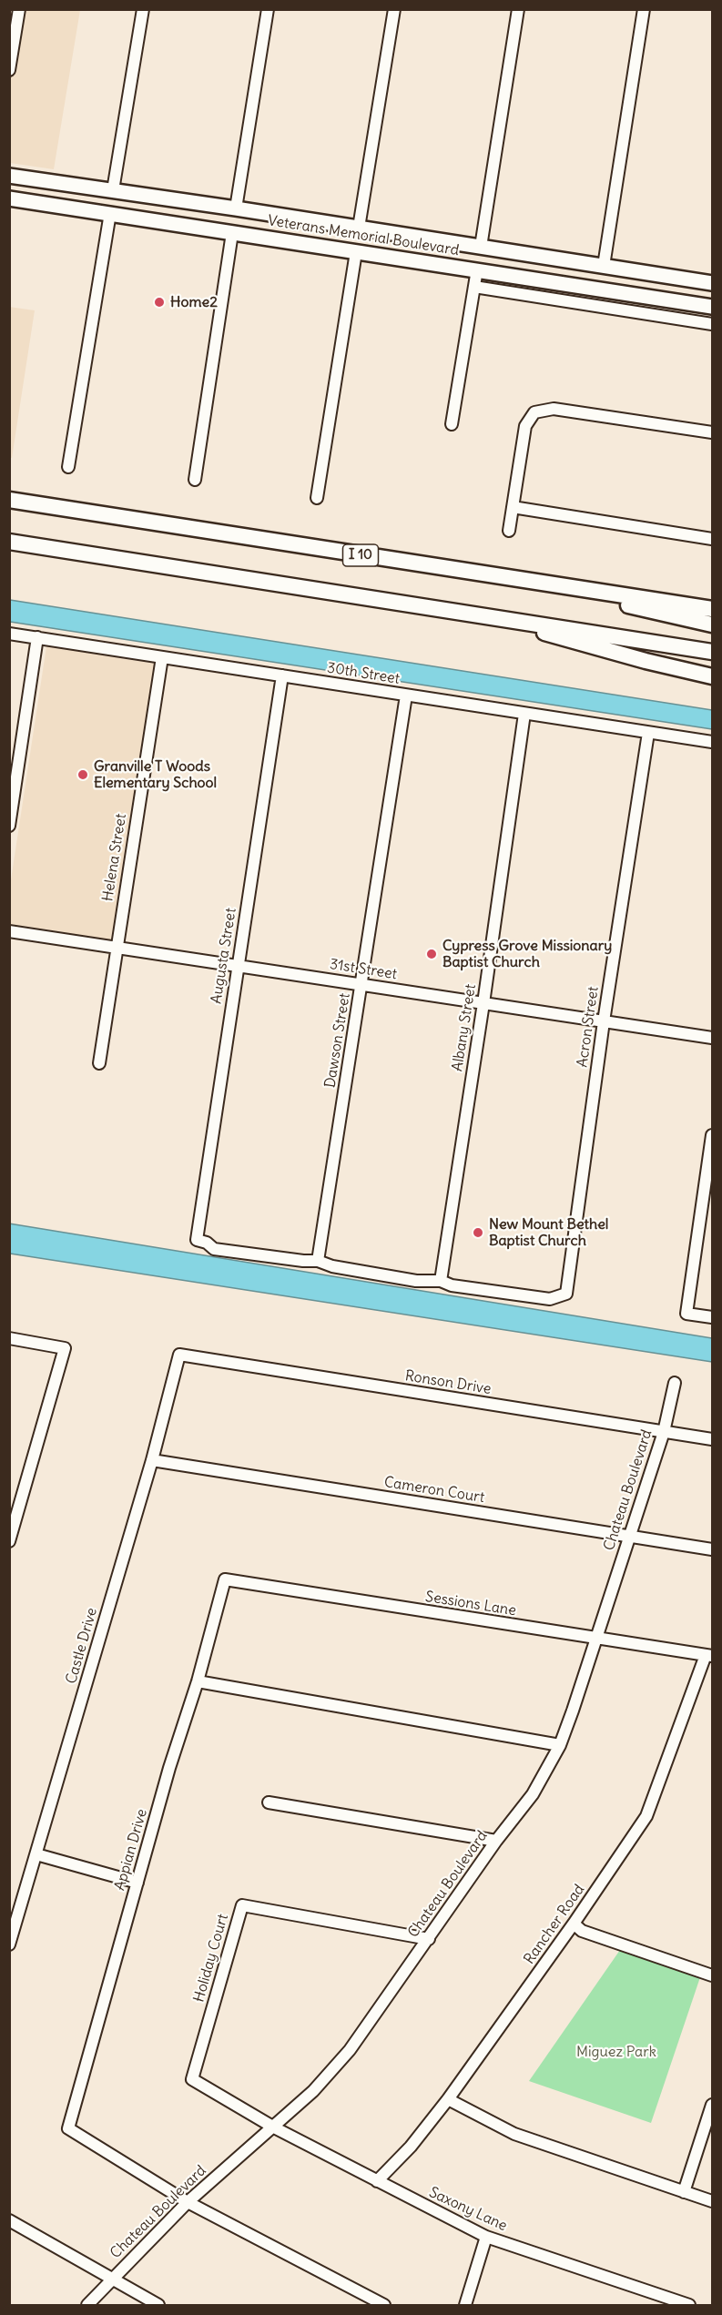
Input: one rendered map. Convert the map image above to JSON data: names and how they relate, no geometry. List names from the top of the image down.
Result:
{
  "streets": {
    "highway": ["I 10"],
    "main road": ["Veterans Memorial Boulevard"],
    "street": [
      "30th Street",
      "Helena Street",
      "Augusta Street",
      "31st Street",
      "Acron Street",
      "Albany Street",
      "Dawson Street",
      "Ronson Drive",
      "Cameron Court",
      "Chateau Boulevard",
      "Sessions Lane",
      "Castle Drive",
      "Appian Drive",
      "Rancher Road",
      "Holiday Court",
      "Saxony Lane"
    ]
  },
  "crossings": [
    ["30th Street", "Helena Street"],
    ["30th Street", "Augusta Street"],
    ["30th Street", "Acron Street"],
    ["30th Street", "Albany Street"],
    ["30th Street", "Dawson Street"],
    ["Helena Street", "31st Street"],
    ["Augusta Street", "31st Street"],
    ["Augusta Street", "Dawson Street"],
    ["31st Street", "Acron Street"],
    ["31st Street", "Albany Street"],
    ["31st Street", "Dawson Street"],
    ["Acron Street", "Albany Street"],
    ["Ronson Drive", "Chateau Boulevard"],
    ["Ronson Drive", "Castle Drive"],
    ["Cameron Court", "Chateau Boulevard"],
    ["Cameron Court", "Castle Drive"],
    ["Chateau Boulevard", "Sessions Lane"],
    ["Chateau Boulevard", "Appian Drive"],
    ["Chateau Boulevard", "Holiday Court"],
    ["Chateau Boulevard", "Saxony Lane"],
    ["Sessions Lane", "Appian Drive"],
    ["Sessions Lane", "Rancher Road"],
    ["Rancher Road", "Saxony Lane"],
    ["Holiday Court", "Saxony Lane"]
  ],
  "parks": ["Miguez Park"],
  "places": [
    "Home2",
    "Granville T Woods Elementary School",
    "Cypress Grove Missionary Baptist Church",
    "New Mount Bethel Baptist Church"
  ]
}
